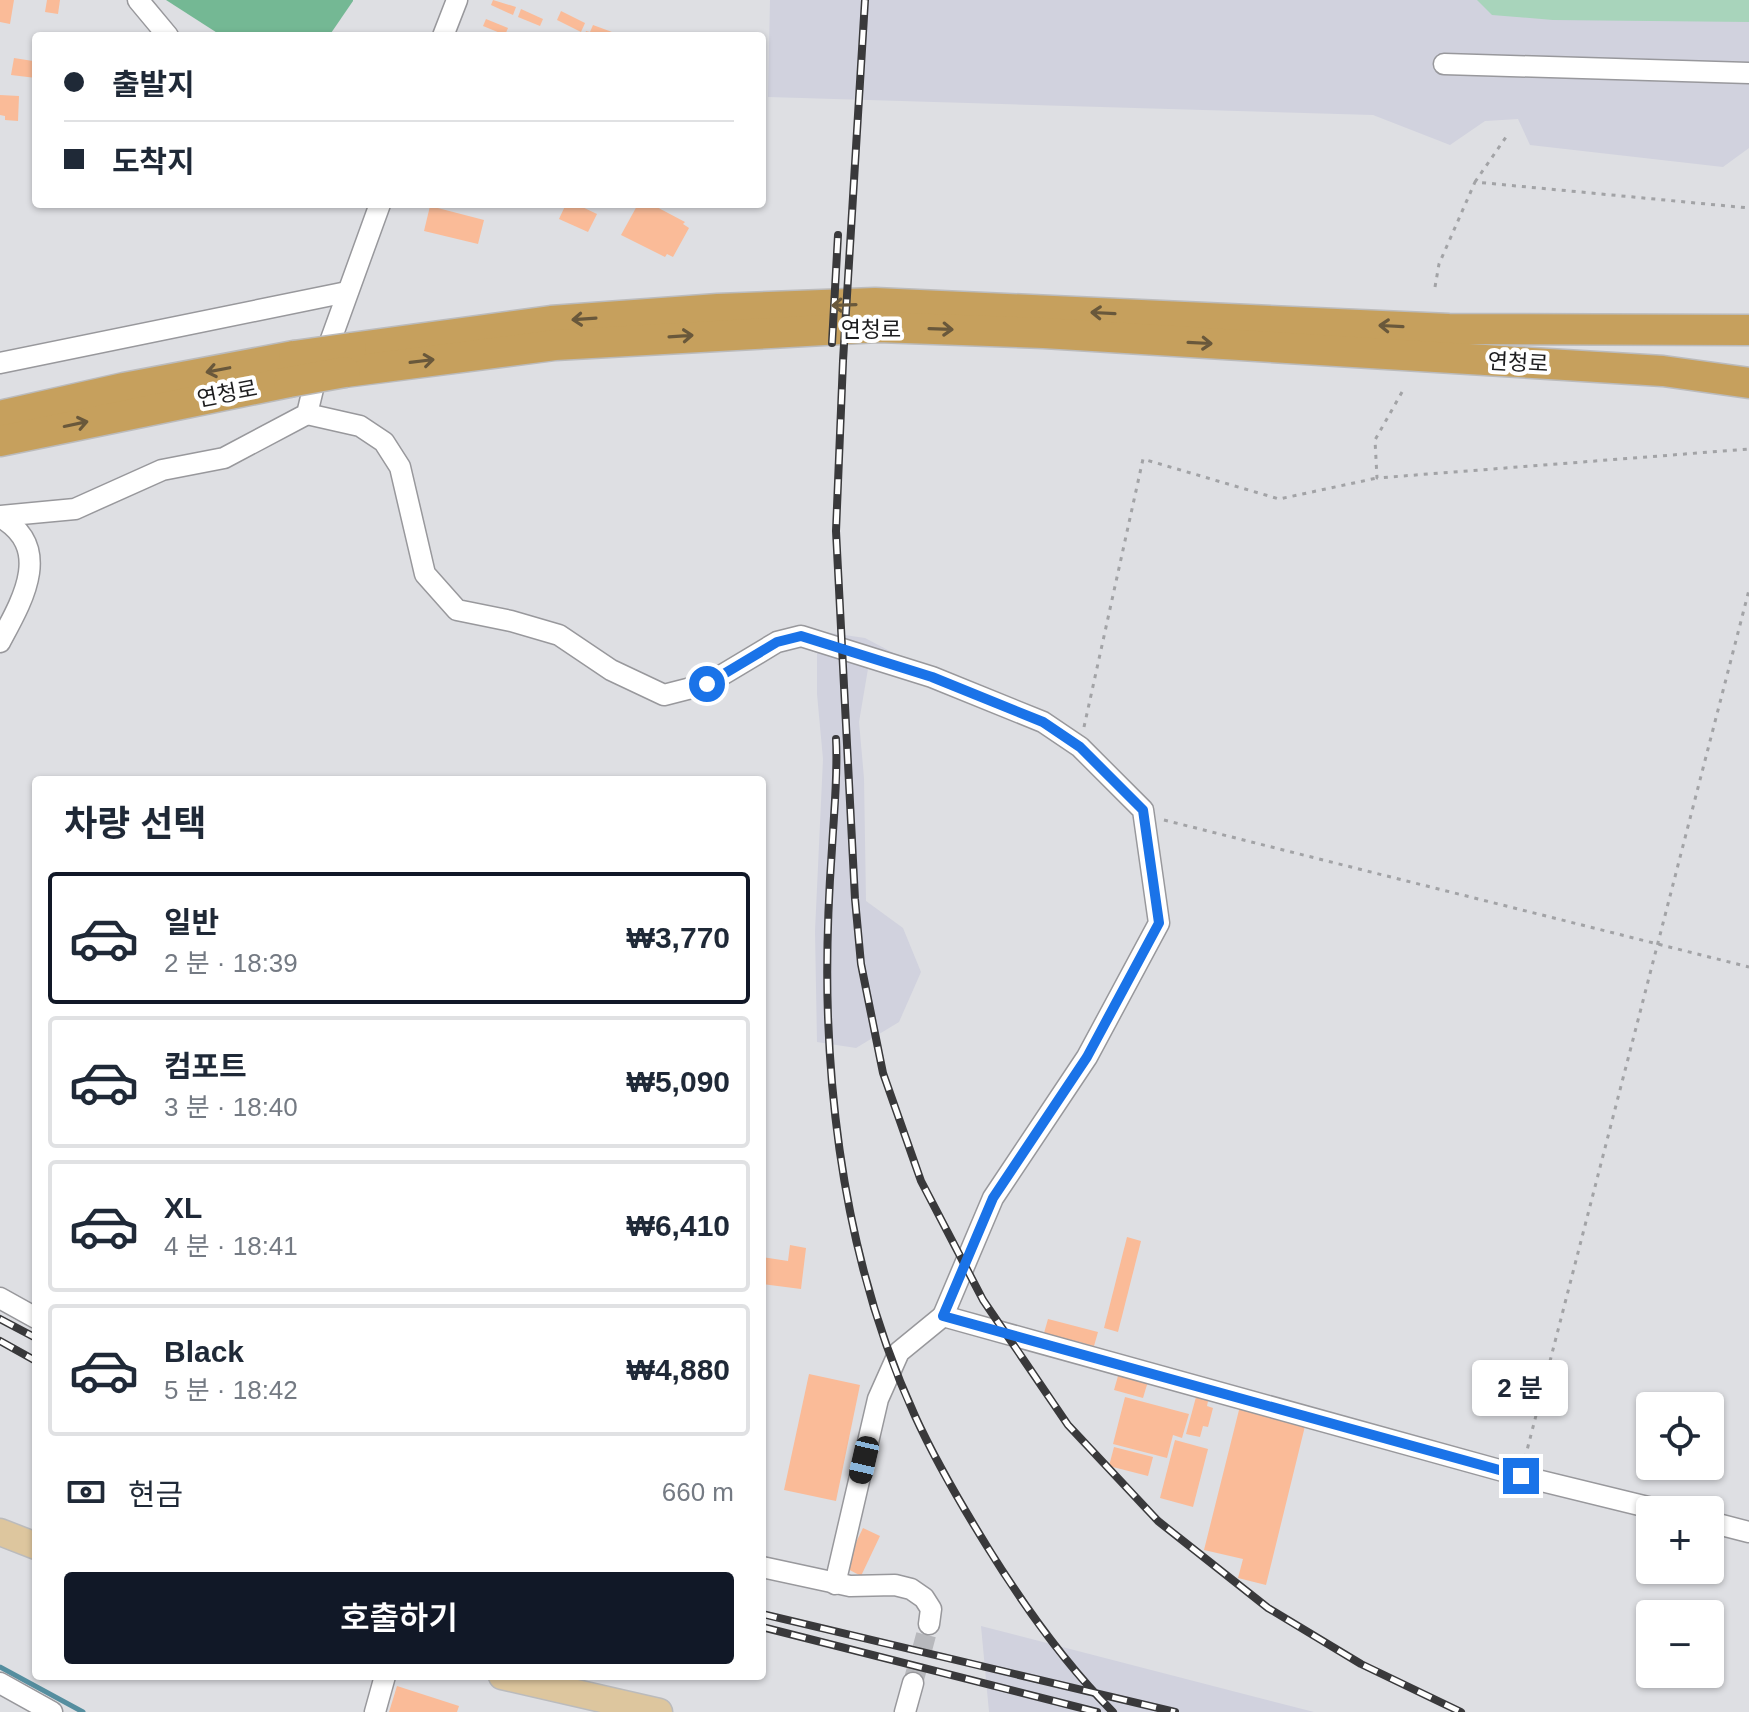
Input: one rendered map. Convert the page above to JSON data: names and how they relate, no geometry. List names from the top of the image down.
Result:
{
  "streets": {
    "highway": ["연청로"]
  },
  "page": {
    "banner": ["출발지", "도착지"],
    "heading": "차량 선택",
    "list": [
      {
        "name": "일반",
        "note": "2 분 · 18:39",
        "value": "₩3,770"
      },
      {
        "name": "컴포트",
        "note": "3 분 · 18:40",
        "value": "₩5,090"
      },
      {
        "name": "XL",
        "note": "4 분 · 18:41",
        "value": "₩6,410"
      },
      {
        "name": "Black",
        "note": "5 분 · 18:42",
        "value": "₩4,880"
      }
    ],
    "bubble": "2 분",
    "map_buttons": ["+", "−"],
    "pay": ["현금", "660 m"],
    "buttons": "호출하기"
  }
}
